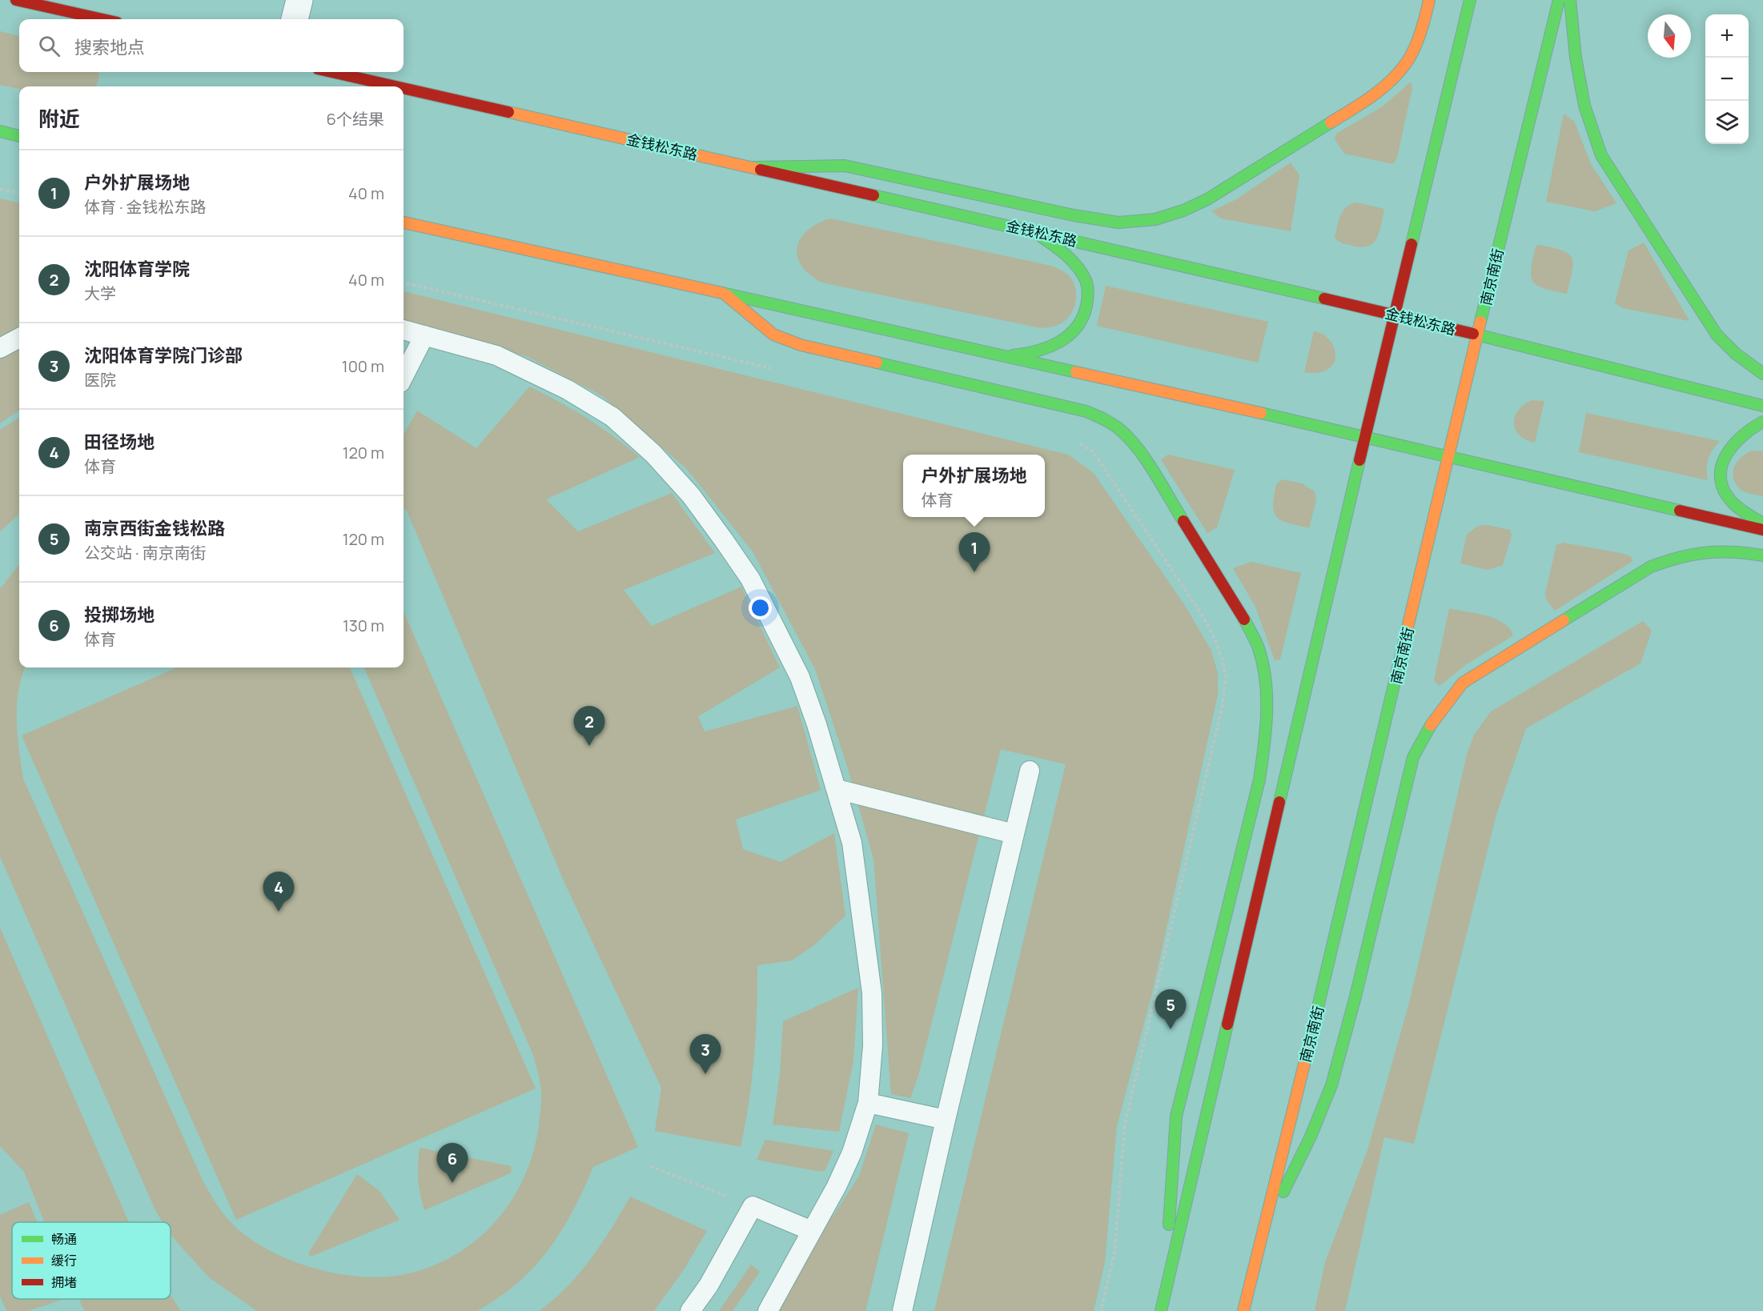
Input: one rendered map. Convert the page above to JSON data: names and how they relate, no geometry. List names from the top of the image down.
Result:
{
  "streets": {
    "main road": ["金钱松东路", "南京南街"]
  },
  "crossings": [
    ["金钱松东路", "南京南街"]
  ],
  "legend": ["畅通", "缓行", "拥堵"],
  "north": "bottom",
  "page": {
    "map_buttons": ["+", "−"],
    "search": "搜索地点",
    "heading": ["附近", "6个结果"],
    "list": [
      {
        "mark": "1",
        "name": "户外扩展场地",
        "note": "体育 · 金钱松东路",
        "value": "40 m"
      },
      {
        "mark": "2",
        "name": "沈阳体育学院",
        "note": "大学",
        "value": "40 m"
      },
      {
        "mark": "3",
        "name": "沈阳体育学院门诊部",
        "note": "医院",
        "value": "100 m"
      },
      {
        "mark": "4",
        "name": "田径场地",
        "note": "体育",
        "value": "120 m"
      },
      {
        "mark": "5",
        "name": "南京西街金钱松路",
        "note": "公交站 · 南京南街",
        "value": "120 m"
      },
      {
        "mark": "6",
        "name": "投掷场地",
        "note": "体育",
        "value": "130 m"
      }
    ],
    "popup": ["户外扩展场地", "体育"],
    "pins": [
      "1",
      "2",
      "4",
      "5",
      "3",
      "6"
    ]
  }
}
